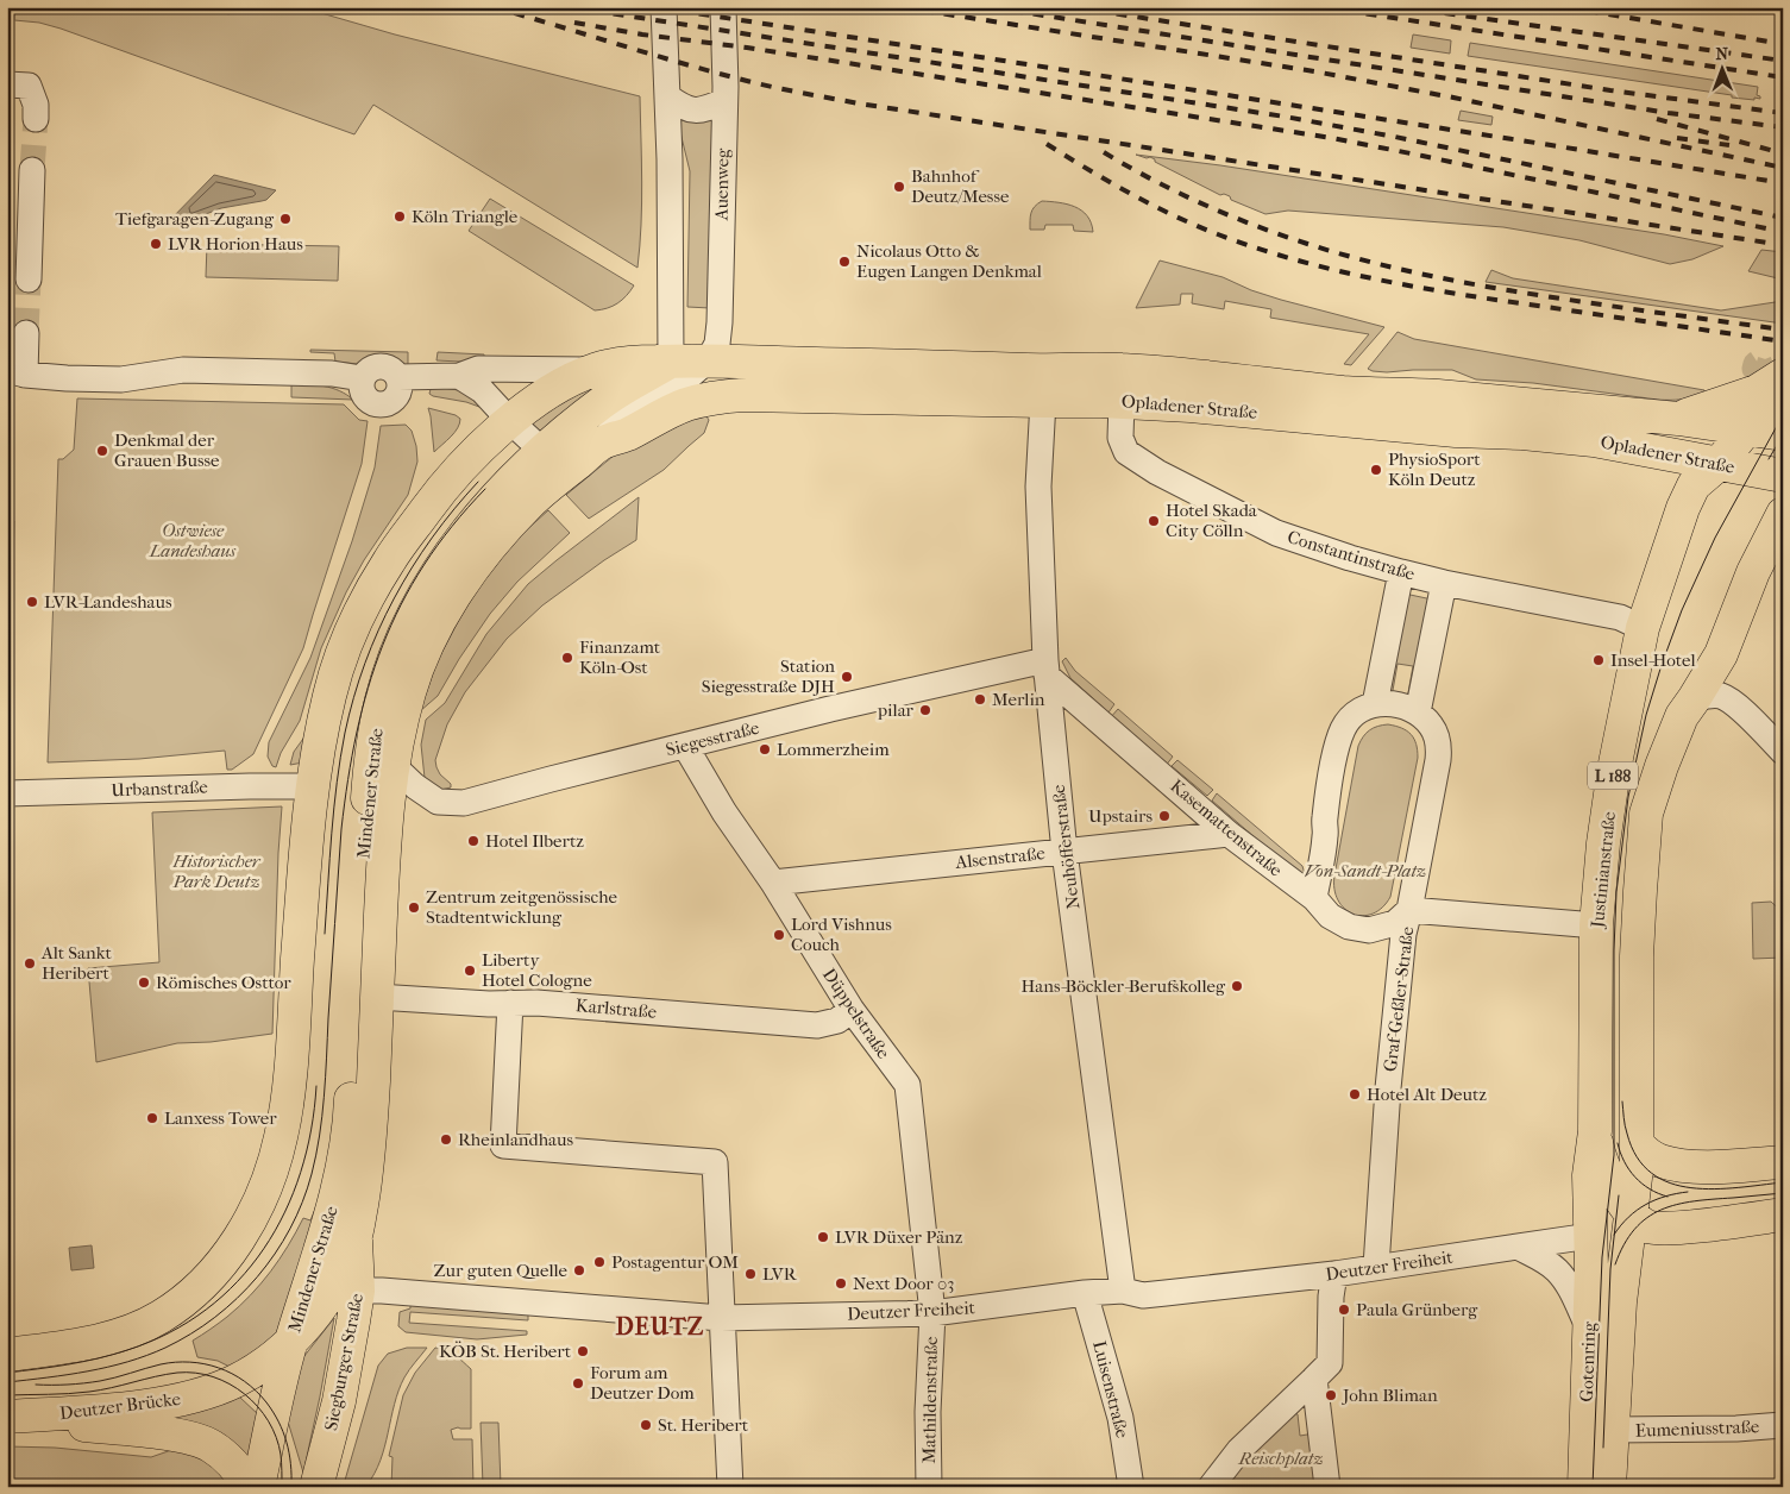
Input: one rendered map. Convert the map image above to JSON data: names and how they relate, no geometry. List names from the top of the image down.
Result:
{
  "streets": {
    "main road": [
      "Opladener Straße",
      "L 188",
      "Mindener Straße",
      "Justinianstraße",
      "Siegburger Straße",
      "Gotenring",
      "Deutzer Brücke"
    ],
    "street": [
      "Auenweg",
      "Constantinstraße",
      "Siegesstraße",
      "Urbanstraße",
      "Kasemattenstraße",
      "Neuhöfferstraße",
      "Alsenstraße",
      "Graf-Geßler-Straße",
      "Karlstraße",
      "Düppelstraße",
      "Deutzer Freiheit",
      "Luisenstraße",
      "Mathildenstraße",
      "Eumeniusstraße"
    ]
  },
  "crossings": [
    ["Auenweg", "Opladener Straße"],
    ["Auenweg", "Mindener Straße"],
    ["Opladener Straße", "Constantinstraße"],
    ["Opladener Straße", "L 188"],
    ["Opladener Straße", "Mindener Straße"],
    ["Opladener Straße", "Neuhöfferstraße"],
    ["Opladener Straße", "Justinianstraße"],
    ["Constantinstraße", "Justinianstraße"],
    ["Siegesstraße", "Mindener Straße"],
    ["Siegesstraße", "Kasemattenstraße"],
    ["Siegesstraße", "Neuhöfferstraße"],
    ["Siegesstraße", "Düppelstraße"],
    ["L 188", "Justinianstraße"],
    ["Mindener Straße", "Karlstraße"],
    ["Mindener Straße", "Siegburger Straße"],
    ["Mindener Straße", "Deutzer Brücke"],
    ["Kasemattenstraße", "Neuhöfferstraße"],
    ["Kasemattenstraße", "Alsenstraße"],
    ["Kasemattenstraße", "Graf-Geßler-Straße"],
    ["Neuhöfferstraße", "Alsenstraße"],
    ["Neuhöfferstraße", "Deutzer Freiheit"],
    ["Alsenstraße", "Düppelstraße"],
    ["Justinianstraße", "Deutzer Freiheit"],
    ["Justinianstraße", "Gotenring"],
    ["Graf-Geßler-Straße", "Deutzer Freiheit"],
    ["Karlstraße", "Düppelstraße"],
    ["Düppelstraße", "Deutzer Freiheit"],
    ["Düppelstraße", "Mathildenstraße"],
    ["Deutzer Freiheit", "Siegburger Straße"],
    ["Deutzer Freiheit", "Gotenring"],
    ["Deutzer Freiheit", "Luisenstraße"],
    ["Deutzer Freiheit", "Mathildenstraße"],
    ["Gotenring", "Eumeniusstraße"]
  ],
  "districts": ["DEUTZ"],
  "parks": [
    "Ostwiese Landeshaus",
    "Historischer Park Deutz",
    "Von-Sandt-Platz",
    "Reischplatz"
  ],
  "places": [
    "Bahnhof Deutz/Messe",
    "Köln Triangle",
    "Tiefgaragen-Zugang",
    "LVR Horion Haus",
    "Nicolaus Otto & Eugen Langen Denkmal",
    "Denkmal der Grauen Busse",
    "PhysioSport Köln Deutz",
    "Hotel Skada City Cölln",
    "LVR-Landeshaus",
    "Finanzamt Köln-Ost",
    "Insel-Hotel",
    "Station Siegesstraße DJH",
    "Merlin",
    "pilar",
    "Lommerzheim",
    "Upstairs",
    "Hotel Ilbertz",
    "Zentrum zeitgenössische Stadtentwicklung",
    "Lord Vishnus Couch",
    "Alt Sankt Heribert",
    "Liberty Hotel Cologne",
    "Römisches Osttor",
    "Hans-Böckler-Berufskolleg",
    "Hotel Alt Deutz",
    "Lanxess Tower",
    "Rheinlandhaus",
    "LVR Düxer Pänz",
    "Postagentur OM",
    "Zur guten Quelle",
    "LVR",
    "Next Door 03",
    "Paula Grünberg",
    "KÖB St. Heribert",
    "Forum am Deutzer Dom",
    "John Bliman",
    "St. Heribert"
  ],
  "north": "top"
}
